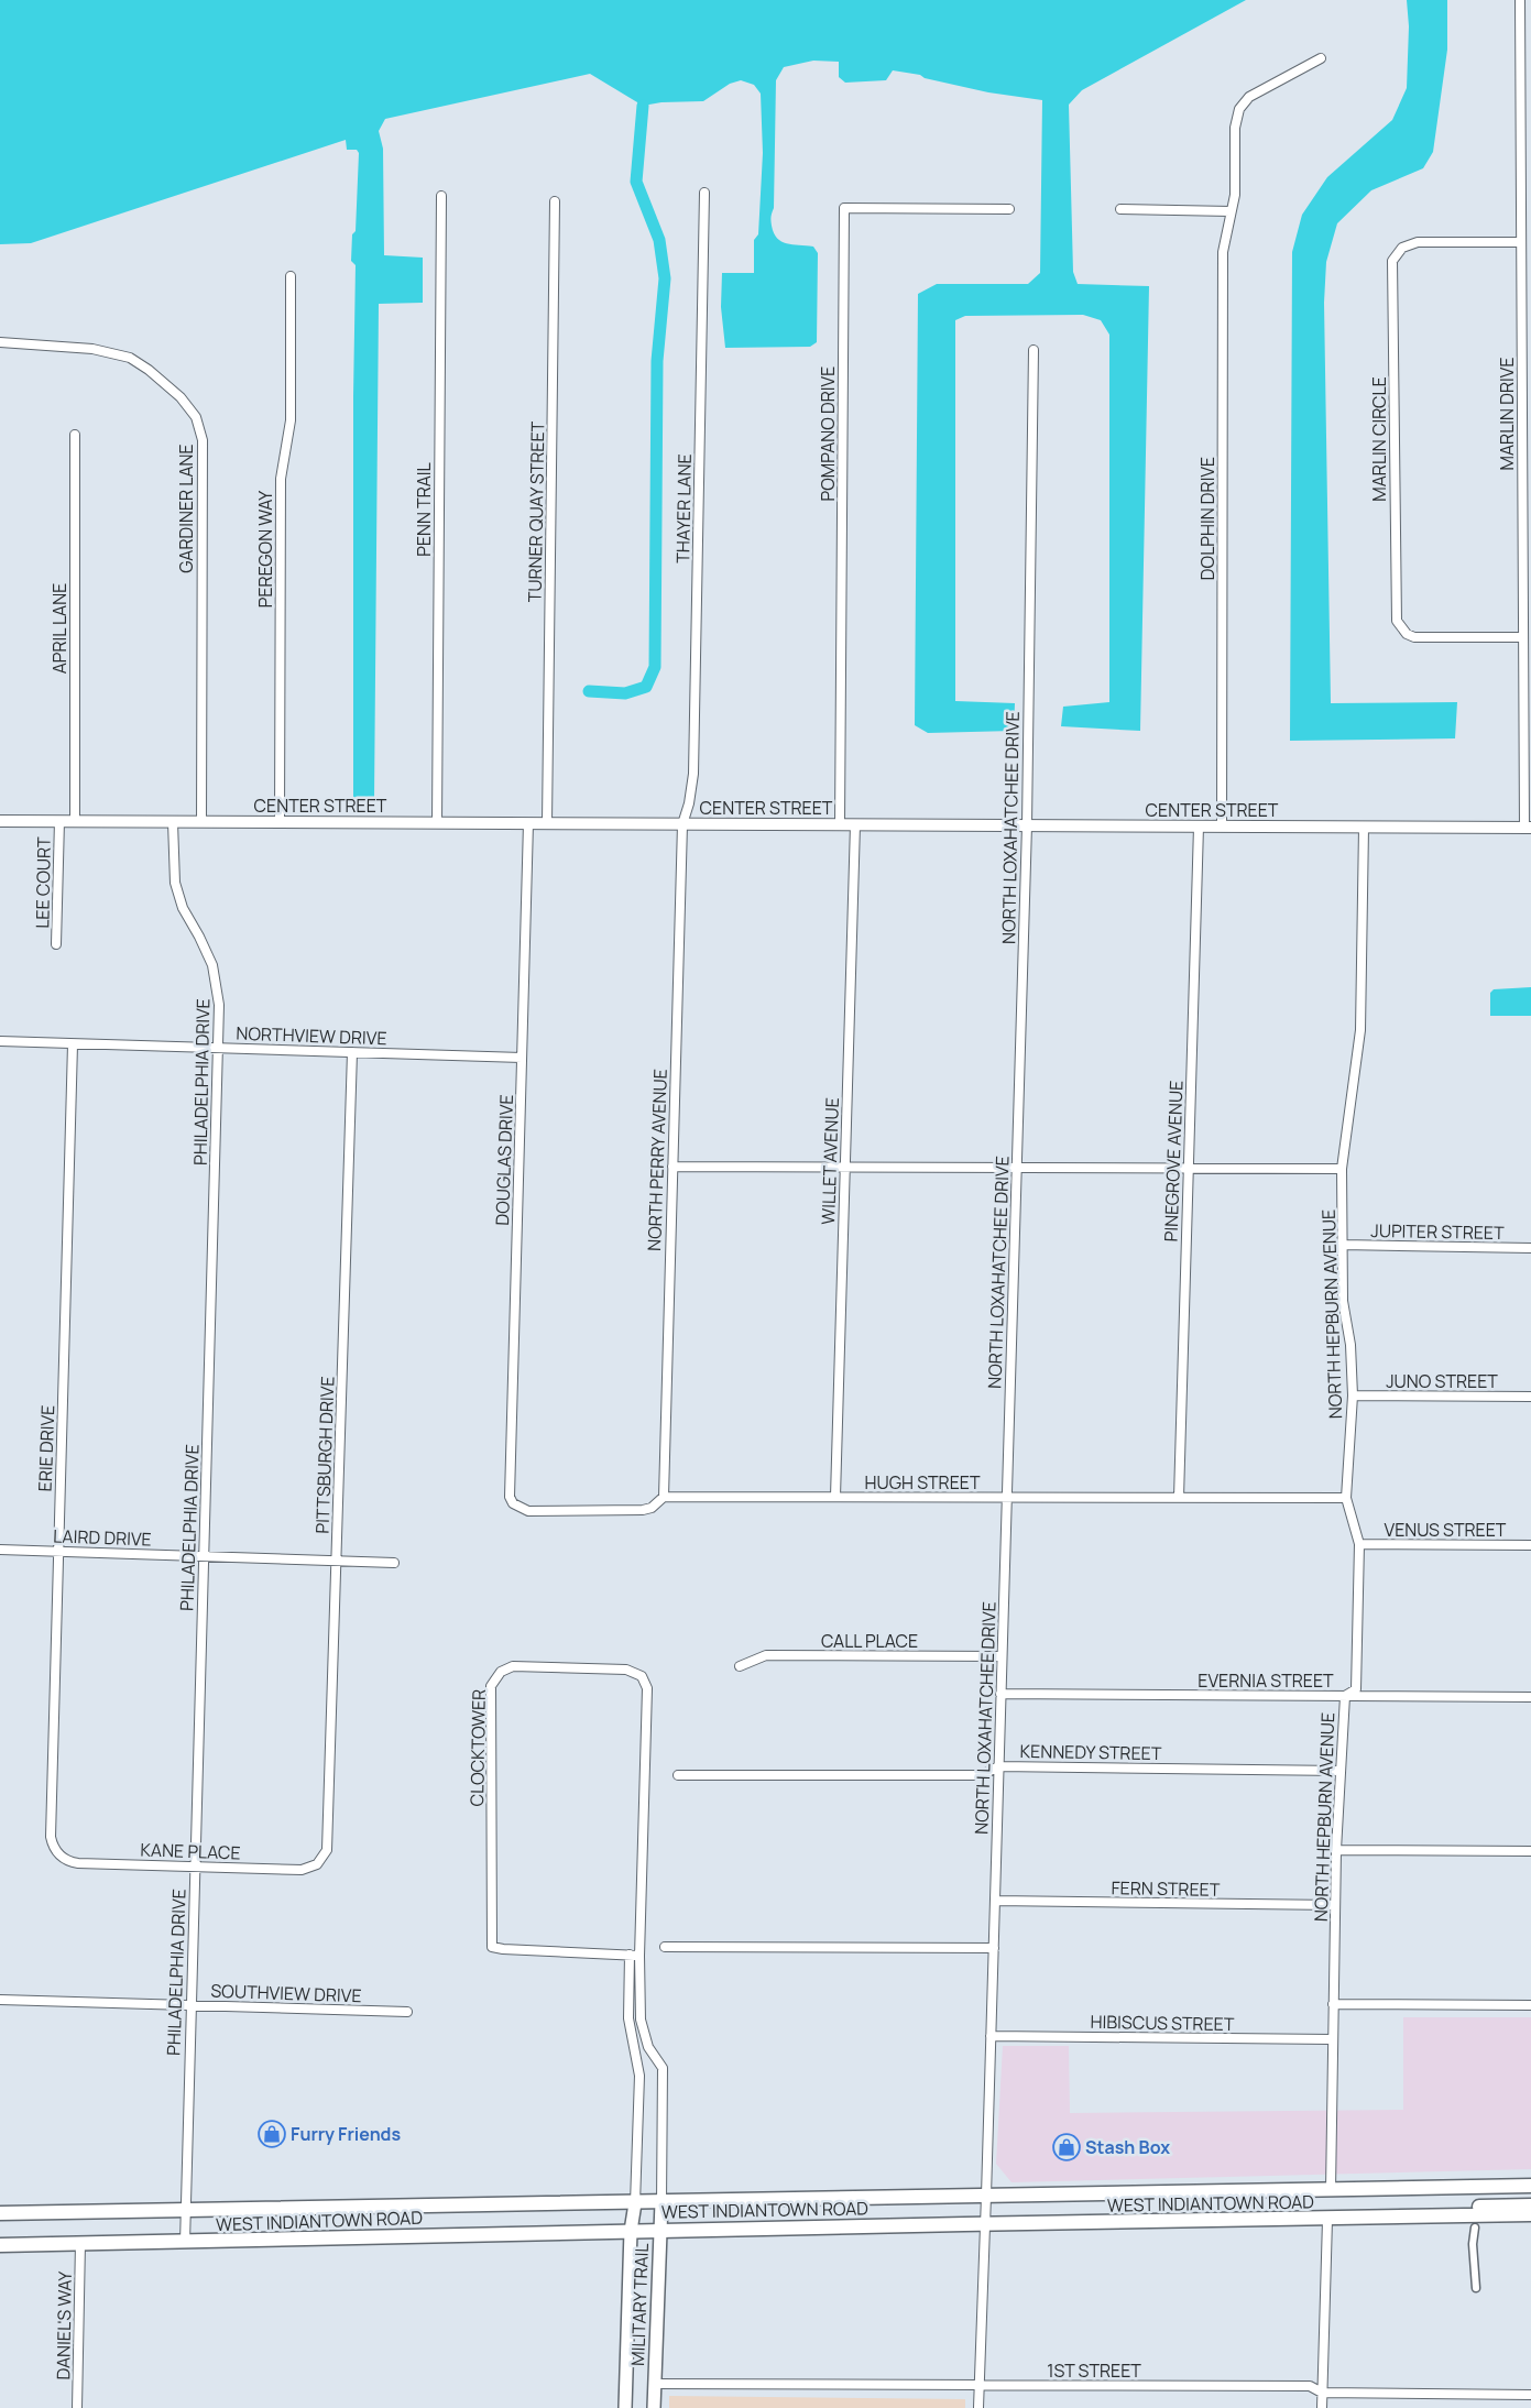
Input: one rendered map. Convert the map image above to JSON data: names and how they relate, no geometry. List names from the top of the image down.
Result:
{
  "streets": {
    "main road": ["WEST INDIANTOWN ROAD", "MILITARY TRAIL"],
    "street": [
      "MARLIN DRIVE",
      "POMPANO DRIVE",
      "MARLIN CIRCLE",
      "GARDINER LANE",
      "THAYER LANE",
      "PENN TRAIL",
      "TURNER QUAY STREET",
      "DOLPHIN DRIVE",
      "PEREGON WAY",
      "APRIL LANE",
      "CENTER STREET",
      "NORTH LOXAHATCHEE DRIVE",
      "LEE COURT",
      "NORTHVIEW DRIVE",
      "PHILADELPHIA DRIVE",
      "DOUGLAS DRIVE",
      "NORTH PERRY AVENUE",
      "WILLET AVENUE",
      "PINEGROVE AVENUE",
      "JUPITER STREET",
      "NORTH HEPBURN AVENUE",
      "JUNO STREET",
      "ERIE DRIVE",
      "PITTSBURGH DRIVE",
      "HUGH STREET",
      "VENUS STREET",
      "LAIRD DRIVE",
      "CALL PLACE",
      "EVERNIA STREET",
      "CLOCKTOWER",
      "KENNEDY STREET",
      "KANE PLACE",
      "FERN STREET",
      "SOUTHVIEW DRIVE",
      "HIBISCUS STREET",
      "DANIEL'S WAY",
      "1ST STREET"
    ]
  },
  "crossings": [
    ["MARLIN DRIVE", "MARLIN CIRCLE"],
    ["MARLIN DRIVE", "CENTER STREET"],
    ["POMPANO DRIVE", "CENTER STREET"],
    ["GARDINER LANE", "CENTER STREET"],
    ["THAYER LANE", "CENTER STREET"],
    ["THAYER LANE", "NORTH PERRY AVENUE"],
    ["PENN TRAIL", "CENTER STREET"],
    ["TURNER QUAY STREET", "CENTER STREET"],
    ["DOLPHIN DRIVE", "CENTER STREET"],
    ["PEREGON WAY", "CENTER STREET"],
    ["APRIL LANE", "CENTER STREET"],
    ["CENTER STREET", "NORTH LOXAHATCHEE DRIVE"],
    ["CENTER STREET", "LEE COURT"],
    ["CENTER STREET", "PHILADELPHIA DRIVE"],
    ["CENTER STREET", "DOUGLAS DRIVE"],
    ["CENTER STREET", "NORTH PERRY AVENUE"],
    ["CENTER STREET", "WILLET AVENUE"],
    ["CENTER STREET", "PINEGROVE AVENUE"],
    ["CENTER STREET", "NORTH HEPBURN AVENUE"],
    ["NORTH LOXAHATCHEE DRIVE", "HUGH STREET"],
    ["NORTH LOXAHATCHEE DRIVE", "CALL PLACE"],
    ["NORTH LOXAHATCHEE DRIVE", "EVERNIA STREET"],
    ["NORTH LOXAHATCHEE DRIVE", "KENNEDY STREET"],
    ["NORTH LOXAHATCHEE DRIVE", "FERN STREET"],
    ["NORTH LOXAHATCHEE DRIVE", "HIBISCUS STREET"],
    ["NORTH LOXAHATCHEE DRIVE", "WEST INDIANTOWN ROAD"],
    ["NORTH LOXAHATCHEE DRIVE", "1ST STREET"],
    ["NORTHVIEW DRIVE", "PHILADELPHIA DRIVE"],
    ["NORTHVIEW DRIVE", "DOUGLAS DRIVE"],
    ["NORTHVIEW DRIVE", "ERIE DRIVE"],
    ["NORTHVIEW DRIVE", "PITTSBURGH DRIVE"],
    ["PHILADELPHIA DRIVE", "LAIRD DRIVE"],
    ["PHILADELPHIA DRIVE", "KANE PLACE"],
    ["PHILADELPHIA DRIVE", "SOUTHVIEW DRIVE"],
    ["PHILADELPHIA DRIVE", "WEST INDIANTOWN ROAD"],
    ["DOUGLAS DRIVE", "HUGH STREET"],
    ["NORTH PERRY AVENUE", "HUGH STREET"],
    ["WILLET AVENUE", "HUGH STREET"],
    ["PINEGROVE AVENUE", "HUGH STREET"],
    ["JUPITER STREET", "NORTH HEPBURN AVENUE"],
    ["NORTH HEPBURN AVENUE", "JUNO STREET"],
    ["NORTH HEPBURN AVENUE", "HUGH STREET"],
    ["NORTH HEPBURN AVENUE", "VENUS STREET"],
    ["NORTH HEPBURN AVENUE", "EVERNIA STREET"],
    ["NORTH HEPBURN AVENUE", "KENNEDY STREET"],
    ["NORTH HEPBURN AVENUE", "FERN STREET"],
    ["NORTH HEPBURN AVENUE", "HIBISCUS STREET"],
    ["NORTH HEPBURN AVENUE", "WEST INDIANTOWN ROAD"],
    ["ERIE DRIVE", "LAIRD DRIVE"],
    ["ERIE DRIVE", "KANE PLACE"],
    ["PITTSBURGH DRIVE", "LAIRD DRIVE"],
    ["PITTSBURGH DRIVE", "KANE PLACE"],
    ["CLOCKTOWER", "WEST INDIANTOWN ROAD"],
    ["CLOCKTOWER", "MILITARY TRAIL"],
    ["WEST INDIANTOWN ROAD", "MILITARY TRAIL"],
    ["WEST INDIANTOWN ROAD", "DANIEL'S WAY"],
    ["MILITARY TRAIL", "1ST STREET"]
  ],
  "places": {
    "shop": ["Furry Friends", "Stash Box"]
  }
}
